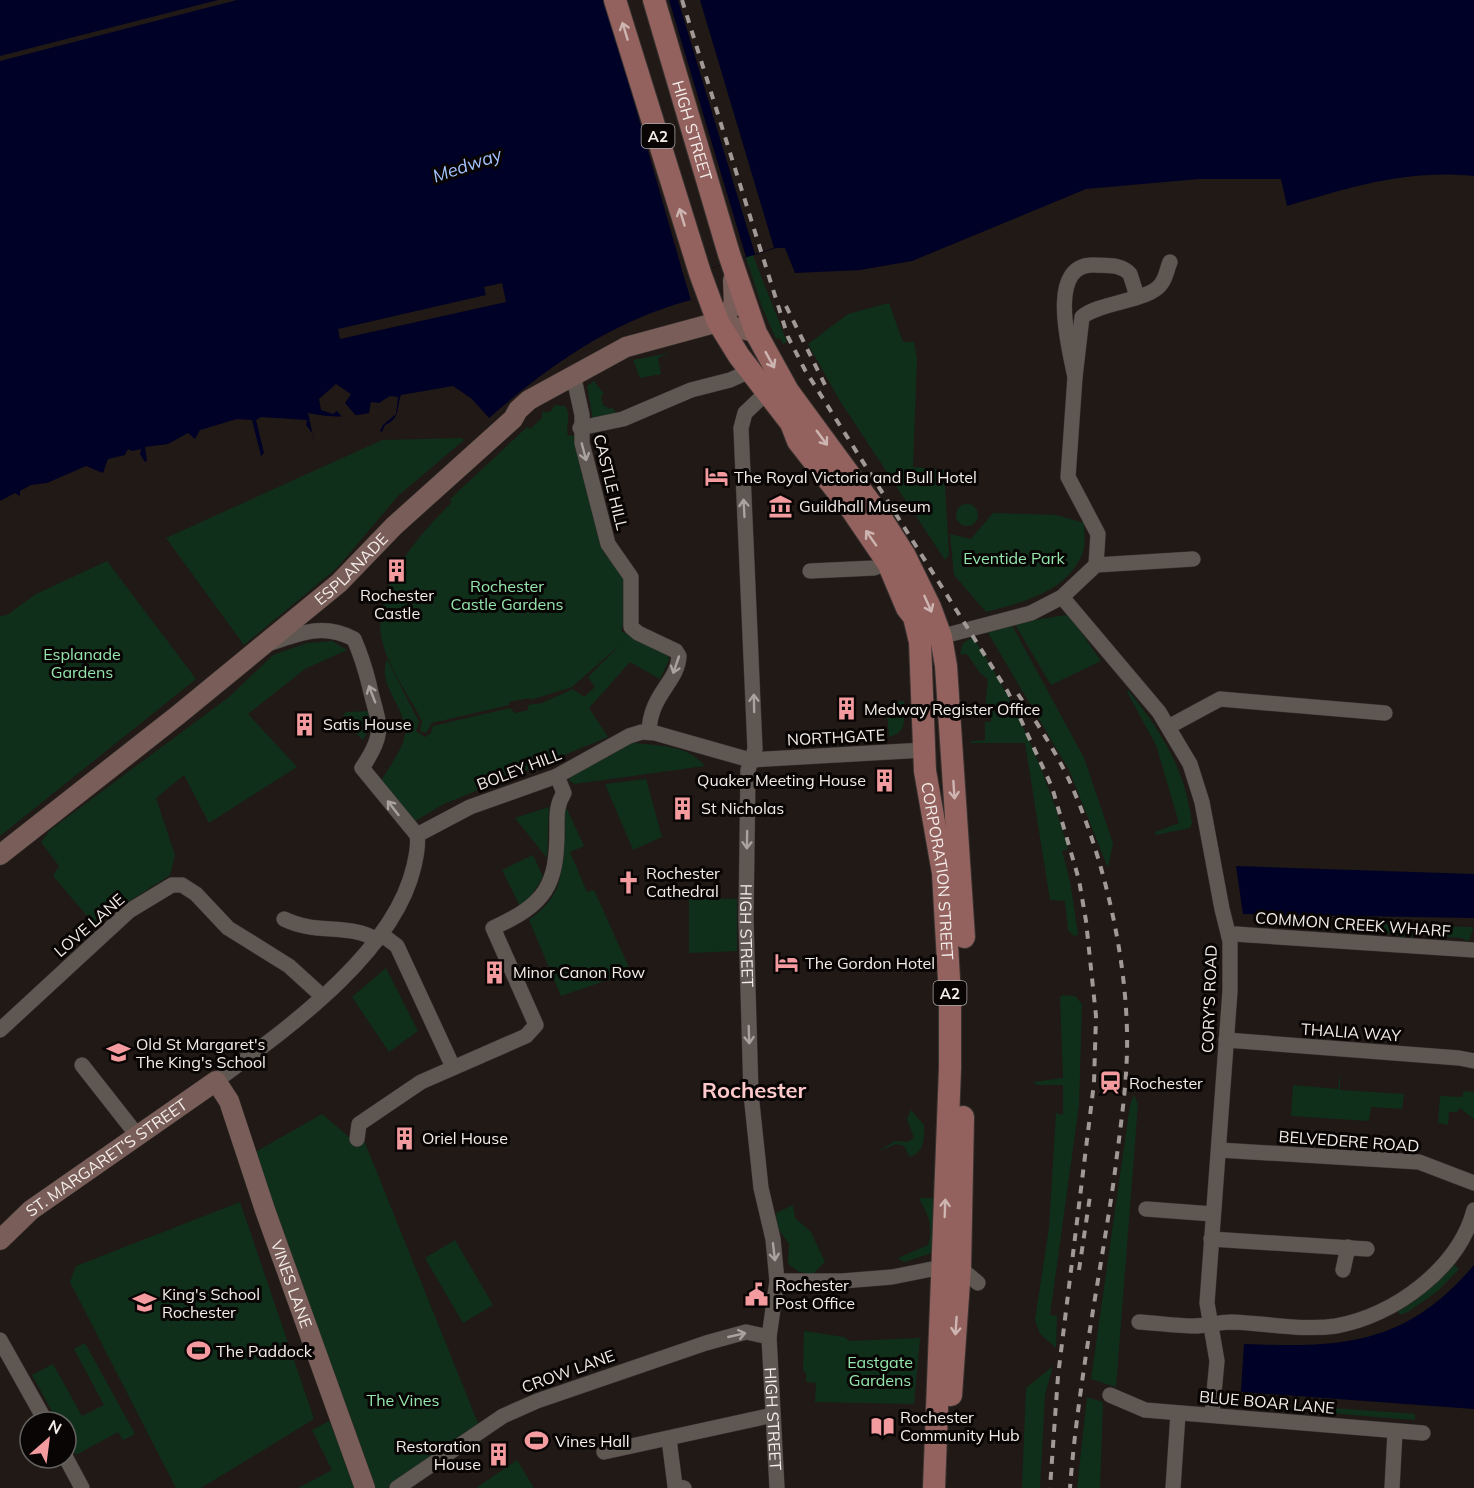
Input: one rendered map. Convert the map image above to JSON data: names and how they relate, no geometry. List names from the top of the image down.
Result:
{
  "streets": {
    "main road": ["HIGH STREET", "A2", "CORPORATION STREET"],
    "street": [
      "CASTLE HILL",
      "ESPLANADE",
      "NORTHGATE",
      "BOLEY HILL",
      "COMMON CREEK WHARF",
      "LOVE LANE",
      "CORY'S ROAD",
      "THALIA WAY",
      "BELVEDERE ROAD",
      "ST. MARGARET'S STREET",
      "VINES LANE",
      "CROW LANE",
      "BLUE BOAR LANE"
    ]
  },
  "crossings": [
    ["HIGH STREET", "A2"],
    ["HIGH STREET", "ESPLANADE"],
    ["HIGH STREET", "NORTHGATE"],
    ["HIGH STREET", "CORPORATION STREET"],
    ["HIGH STREET", "CROW LANE"],
    ["A2", "ESPLANADE"],
    ["A2", "CORPORATION STREET"],
    ["CASTLE HILL", "ESPLANADE"],
    ["CASTLE HILL", "BOLEY HILL"],
    ["NORTHGATE", "CORPORATION STREET"],
    ["COMMON CREEK WHARF", "CORY'S ROAD"],
    ["CORY'S ROAD", "THALIA WAY"],
    ["CORY'S ROAD", "BELVEDERE ROAD"],
    ["CORY'S ROAD", "BLUE BOAR LANE"],
    ["ST. MARGARET'S STREET", "VINES LANE"]
  ],
  "one_way": ["CASTLE HILL"],
  "districts": ["Rochester"],
  "water": ["Medway"],
  "parks": [
    "Eventide Park",
    "Rochester Castle Gardens",
    "Esplanade Gardens",
    "Eastgate Gardens",
    "The Vines"
  ],
  "places": {
    "hotel": ["The Royal Victoria and Bull Hotel", "The Gordon Hotel"],
    "museum": ["Guildhall Museum"],
    "building": [
      "Rochester Castle",
      "Medway Register Office",
      "Satis House",
      "Quaker Meeting House",
      "St Nicholas",
      "Minor Canon Row",
      "Oriel House",
      "Restoration House"
    ],
    "church": ["Rochester Cathedral"],
    "school or university": ["Old St Margaret's The King's School", "King's School Rochester"],
    "station": ["Rochester"],
    "public building": ["Rochester Post Office"],
    "sports": ["The Paddock", "Vines Hall"],
    "library": ["Rochester Community Hub"]
  },
  "north": "top right"
}
